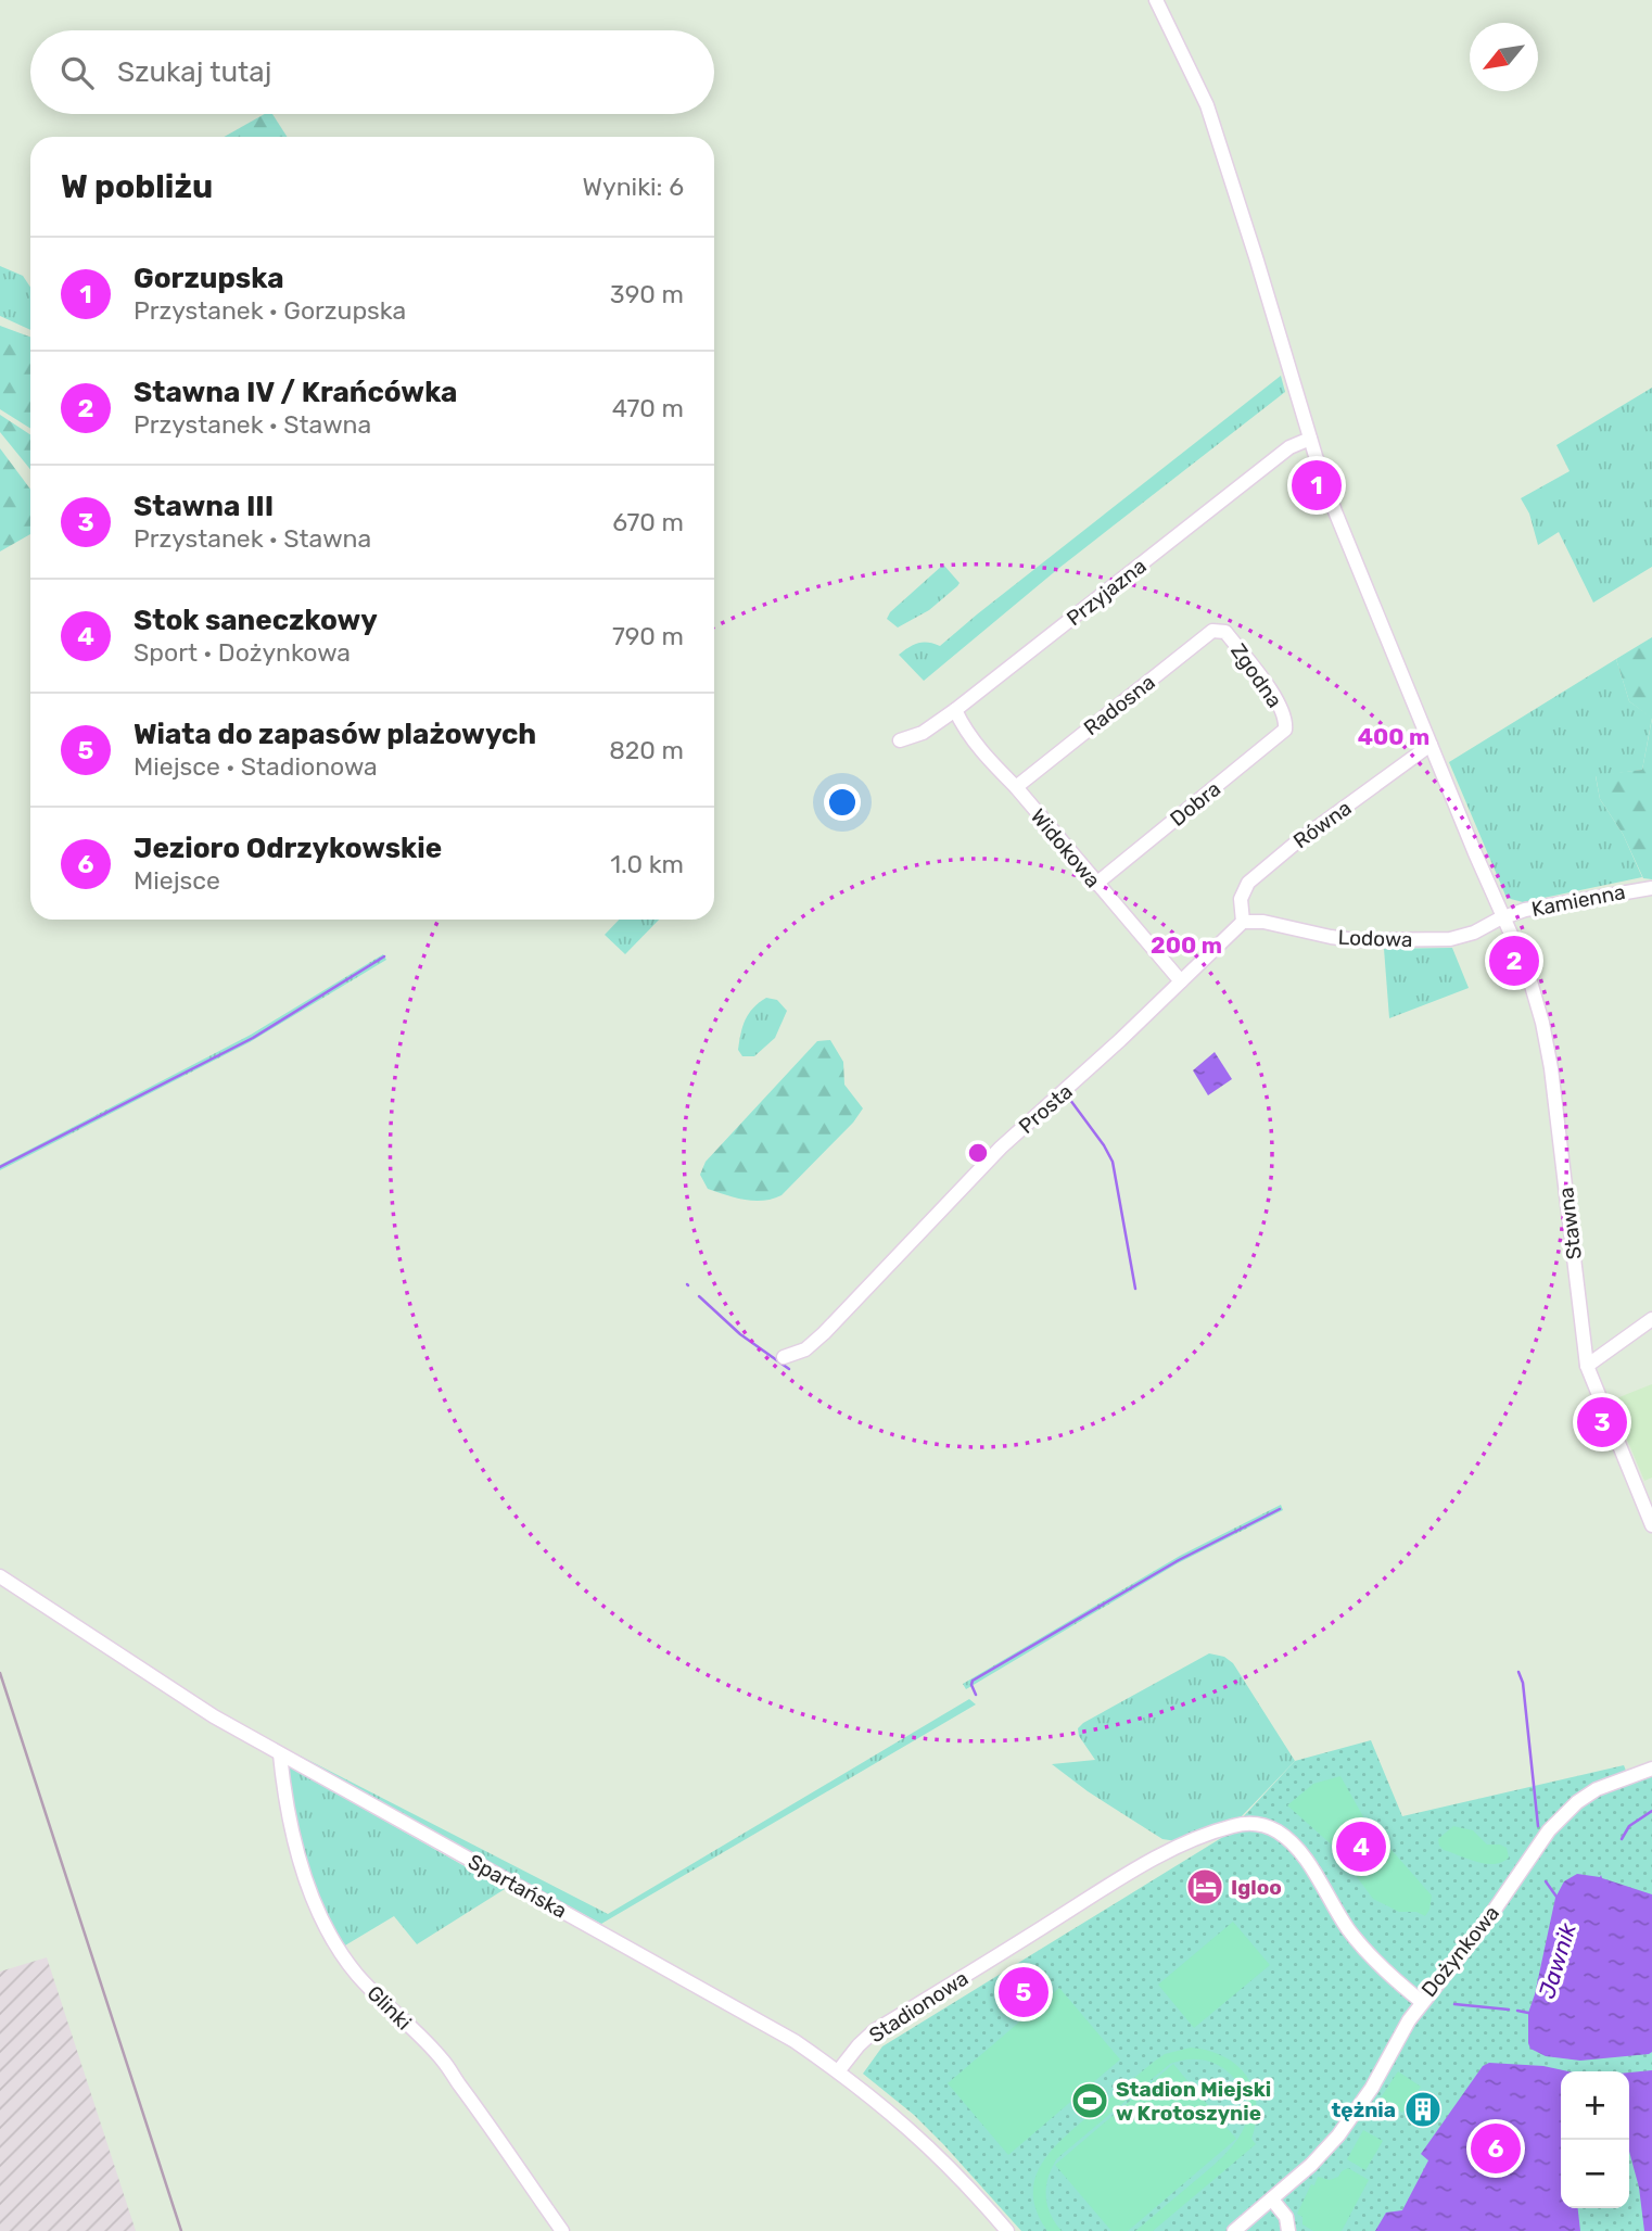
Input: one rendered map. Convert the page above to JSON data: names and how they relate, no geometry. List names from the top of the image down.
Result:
{
  "streets": {
    "street": [
      "Przyjazna",
      "Zgodna",
      "Radosna",
      "Dobra",
      "Równa",
      "Widokowa",
      "Kamienna",
      "Lodowa",
      "Prosta",
      "Stawna",
      "Spartańska",
      "Dożynkowa",
      "Stadionowa",
      "Glinki"
    ]
  },
  "crossings": [
    ["Przyjazna", "Widokowa"],
    ["Przyjazna", "Stawna"],
    ["Zgodna", "Radosna"],
    ["Zgodna", "Dobra"],
    ["Radosna", "Widokowa"],
    ["Dobra", "Widokowa"],
    ["Równa", "Lodowa"],
    ["Równa", "Prosta"],
    ["Równa", "Stawna"],
    ["Widokowa", "Prosta"],
    ["Kamienna", "Lodowa"],
    ["Kamienna", "Stawna"],
    ["Lodowa", "Prosta"],
    ["Lodowa", "Stawna"],
    ["Spartańska", "Stadionowa"],
    ["Spartańska", "Glinki"],
    ["Dożynkowa", "Stadionowa"]
  ],
  "water": ["Jawnik"],
  "places": {
    "hotel": ["Igloo"],
    "sports": ["Stadion Miejski w Krotoszynie"],
    "building": ["tężnia"]
  },
  "north": "bottom left",
  "page": {
    "search": "Szukaj tutaj",
    "heading": ["W pobliżu", "Wyniki: 6"],
    "list": [
      {
        "mark": "1",
        "name": "Gorzupska",
        "note": "Przystanek · Gorzupska",
        "value": "390 m"
      },
      {
        "mark": "2",
        "name": "Stawna IV / Krańcówka",
        "note": "Przystanek · Stawna",
        "value": "470 m"
      },
      {
        "mark": "3",
        "name": "Stawna III",
        "note": "Przystanek · Stawna",
        "value": "670 m"
      },
      {
        "mark": "4",
        "name": "Stok saneczkowy",
        "note": "Sport · Dożynkowa",
        "value": "790 m"
      },
      {
        "mark": "5",
        "name": "Wiata do zapasów plażowych",
        "note": "Miejsce · Stadionowa",
        "value": "820 m"
      },
      {
        "mark": "6",
        "name": "Jezioro Odrzykowskie",
        "note": "Miejsce",
        "value": "1.0 km"
      }
    ],
    "pins": [
      "1",
      "2",
      "3",
      "4",
      "5",
      "6"
    ],
    "map_buttons": ["+", "−"]
  },
  "rings": ["400 m", "200 m"]
}
